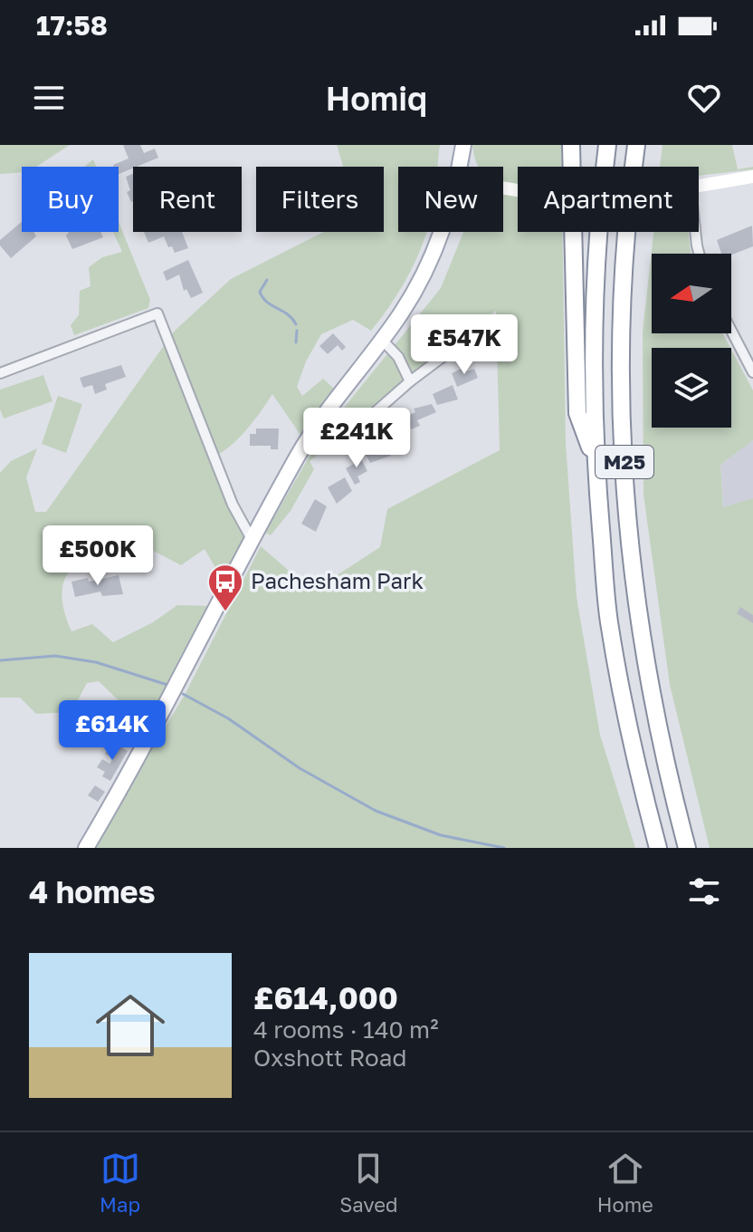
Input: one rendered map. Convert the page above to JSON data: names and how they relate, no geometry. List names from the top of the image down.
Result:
{
  "streets": {
    "highway": ["M25"]
  },
  "places": {
    "bus stop": ["Pachesham Park"]
  },
  "north": "left",
  "page": {
    "status": "17:58",
    "header": "Homiq",
    "chip": [
      "Buy",
      "Rent",
      "Filters",
      "New",
      "Apartment"
    ],
    "price": [
      "£547K",
      "£241K",
      "£500K",
      "£614K"
    ],
    "heading": "4 homes",
    "list": [
      {
        "name": "£614,000",
        "note": "4 rooms · 140 m² · Oxshott Road"
      }
    ],
    "tabs": ["Map", "Saved", "Home"]
  }
}
